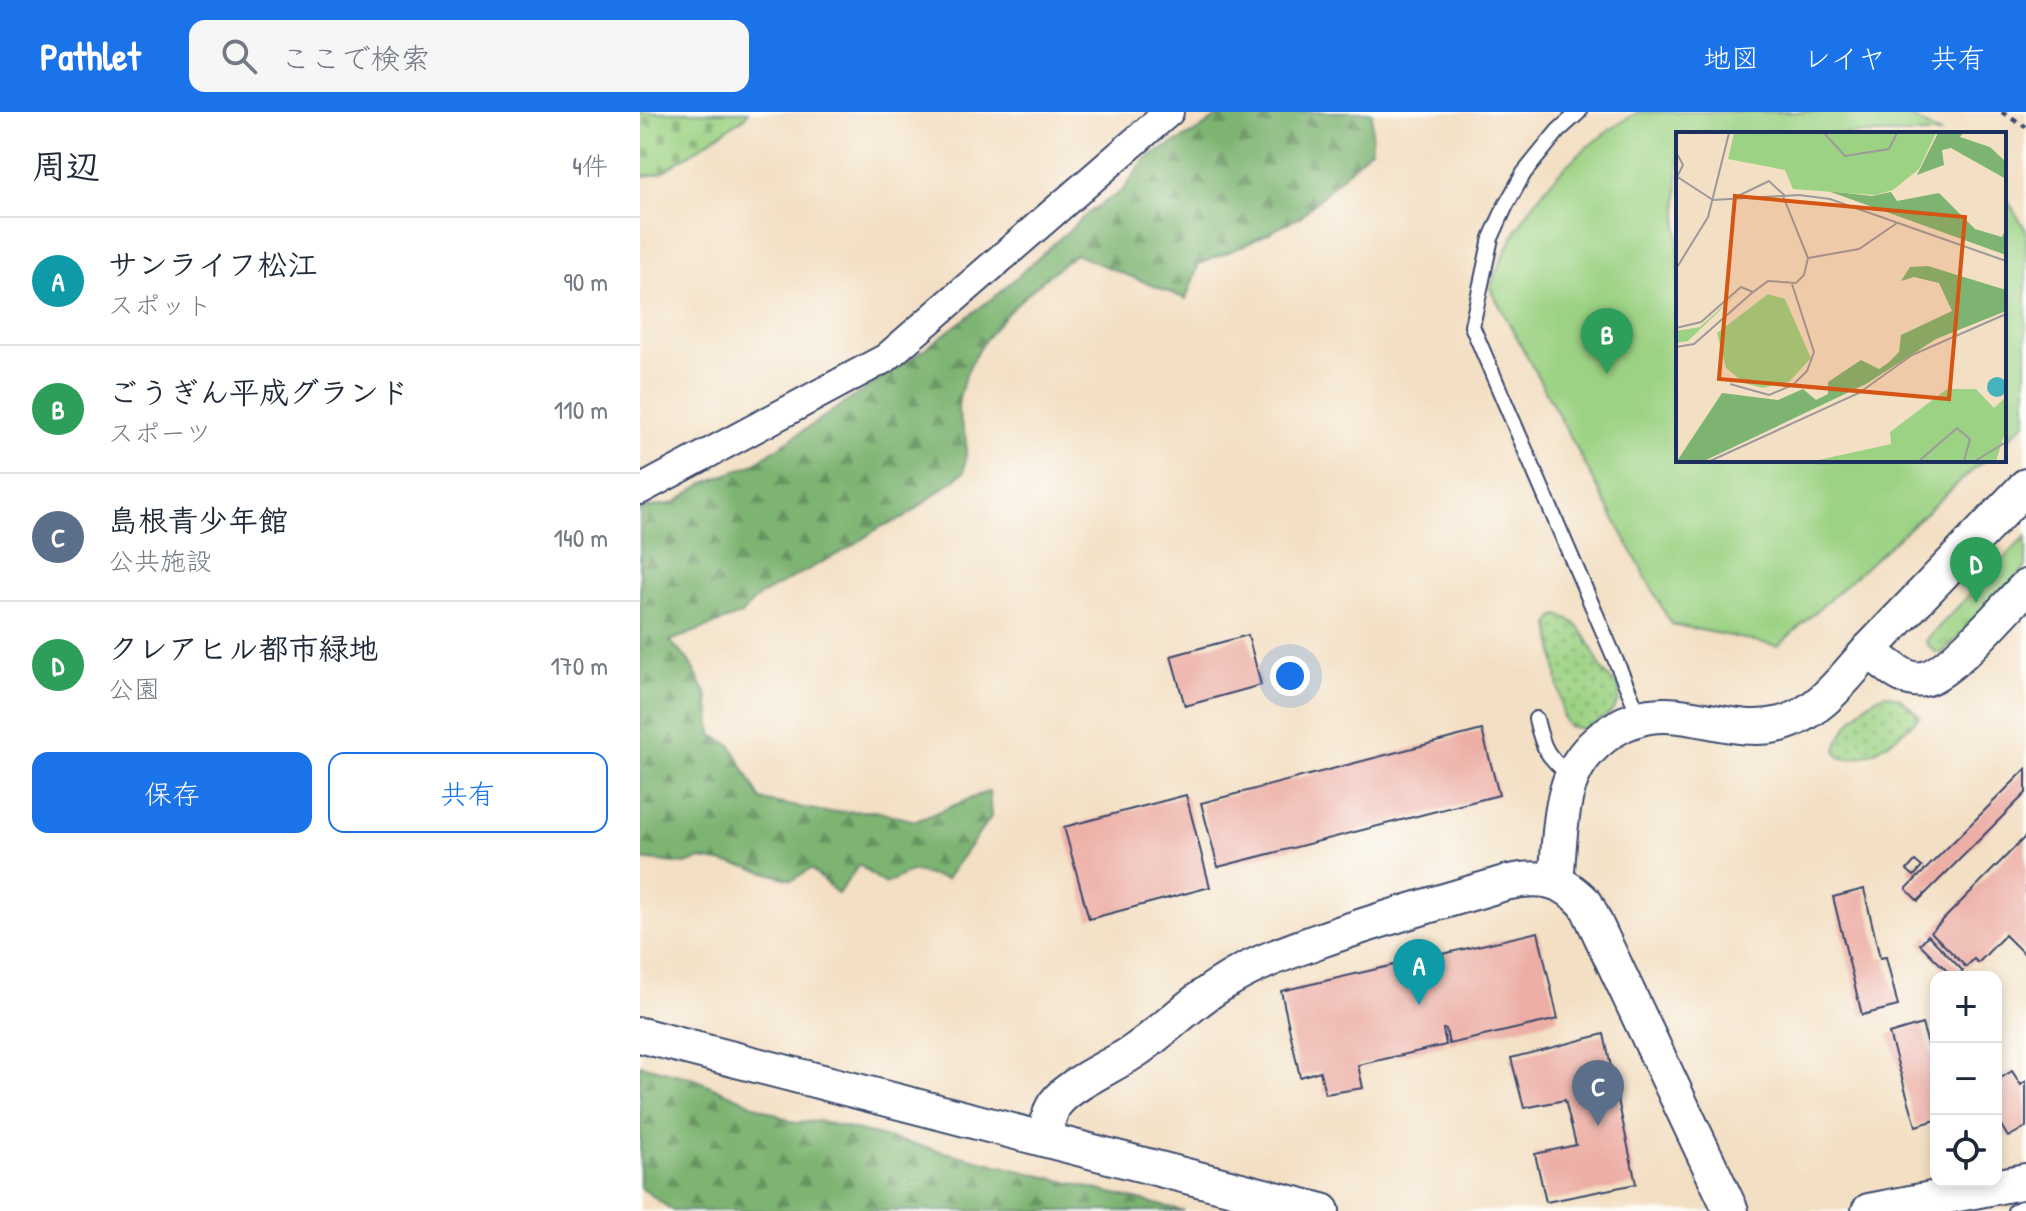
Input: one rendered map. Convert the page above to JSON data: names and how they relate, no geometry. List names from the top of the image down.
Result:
{
  "page": {
    "header": "Pathlet",
    "search": "ここで検索",
    "nav": ["地図", "レイヤ", "共有"],
    "heading": ["周辺", "4件"],
    "list": [
      {
        "mark": "A",
        "name": "サンライフ松江",
        "note": "スポット",
        "value": "90 m"
      },
      {
        "mark": "B",
        "name": "ごうぎん平成グランド",
        "note": "スポーツ",
        "value": "110 m"
      },
      {
        "mark": "C",
        "name": "島根青少年館",
        "note": "公共施設",
        "value": "140 m"
      },
      {
        "mark": "D",
        "name": "クレアヒル都市緑地",
        "note": "公園",
        "value": "170 m"
      }
    ],
    "pins": [
      "B",
      "D",
      "A",
      "C"
    ],
    "buttons": ["保存", "共有"],
    "map_buttons": ["+", "−"]
  }
}
